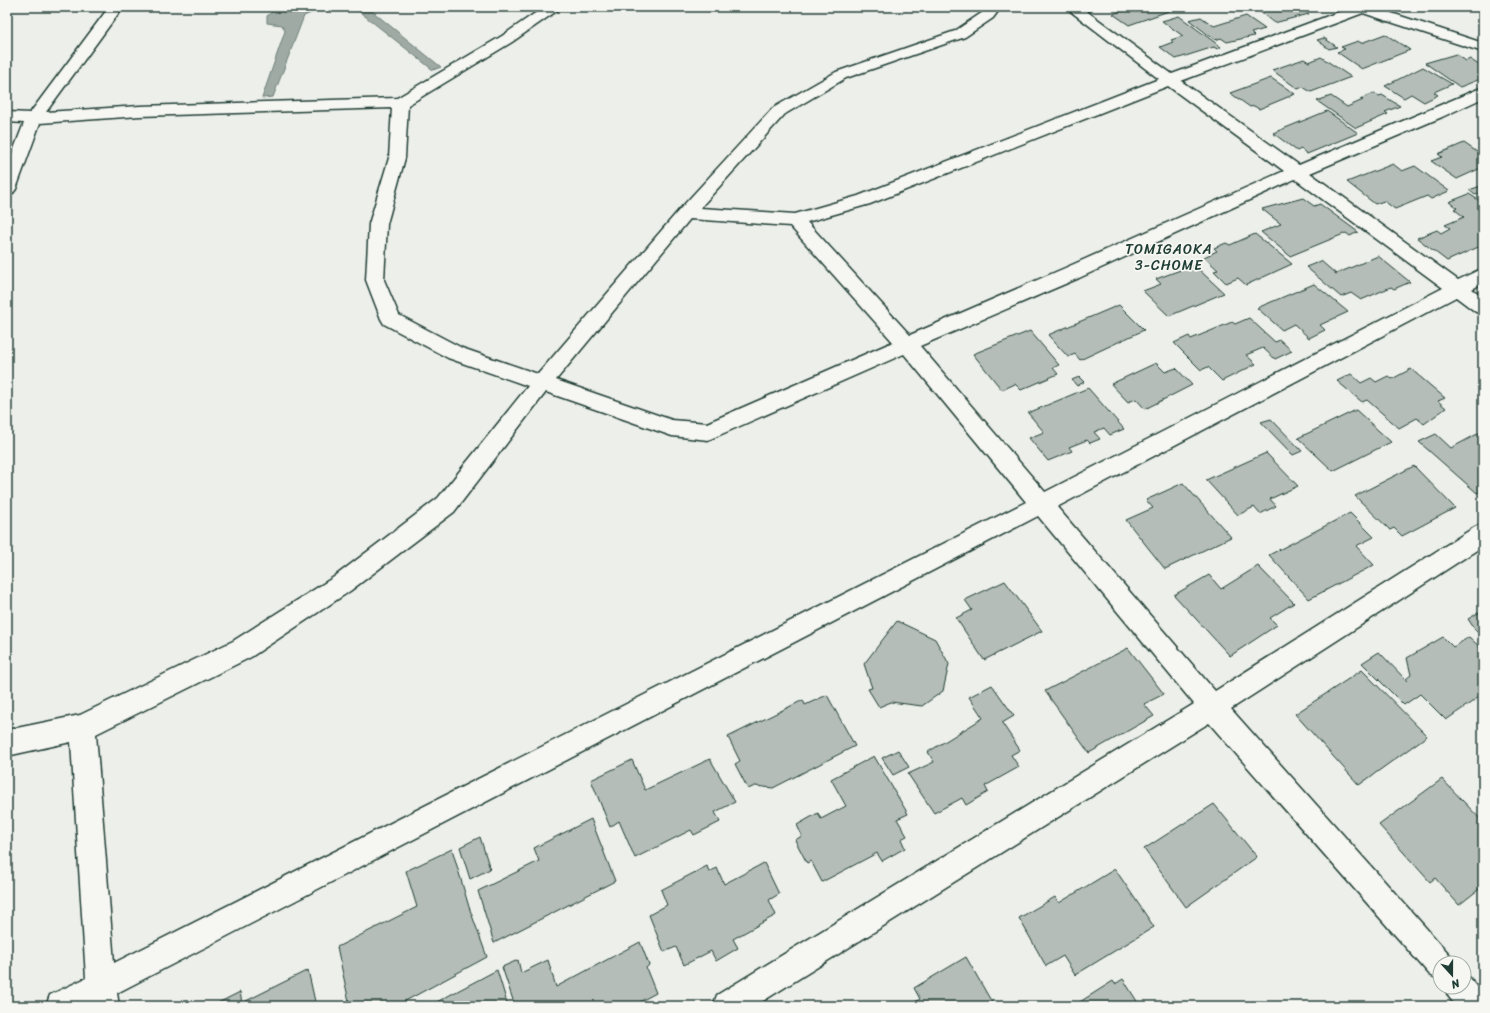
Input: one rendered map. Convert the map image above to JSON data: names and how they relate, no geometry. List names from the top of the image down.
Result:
{
  "districts": ["TOMIGAOKA 3-CHOME"],
  "north": "bottom"
}
